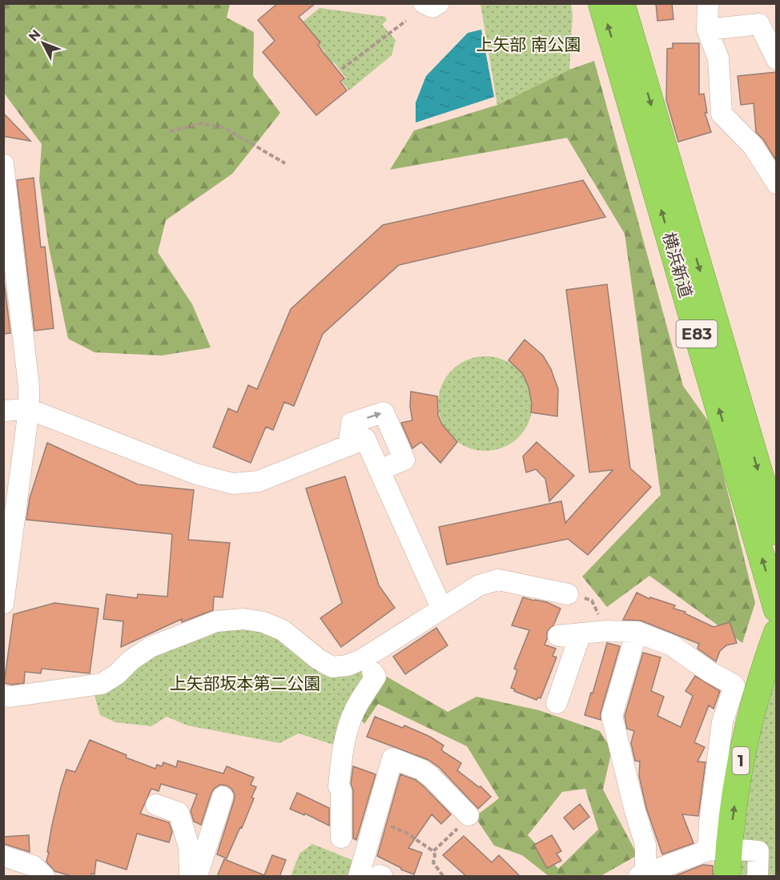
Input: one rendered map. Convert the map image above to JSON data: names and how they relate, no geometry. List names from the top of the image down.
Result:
{
  "streets": {
    "highway": ["横浜新道", "E83", "1"]
  },
  "parks": ["上矢部 南公園", "上矢部坂本第二公園"],
  "north": "top left"
}
